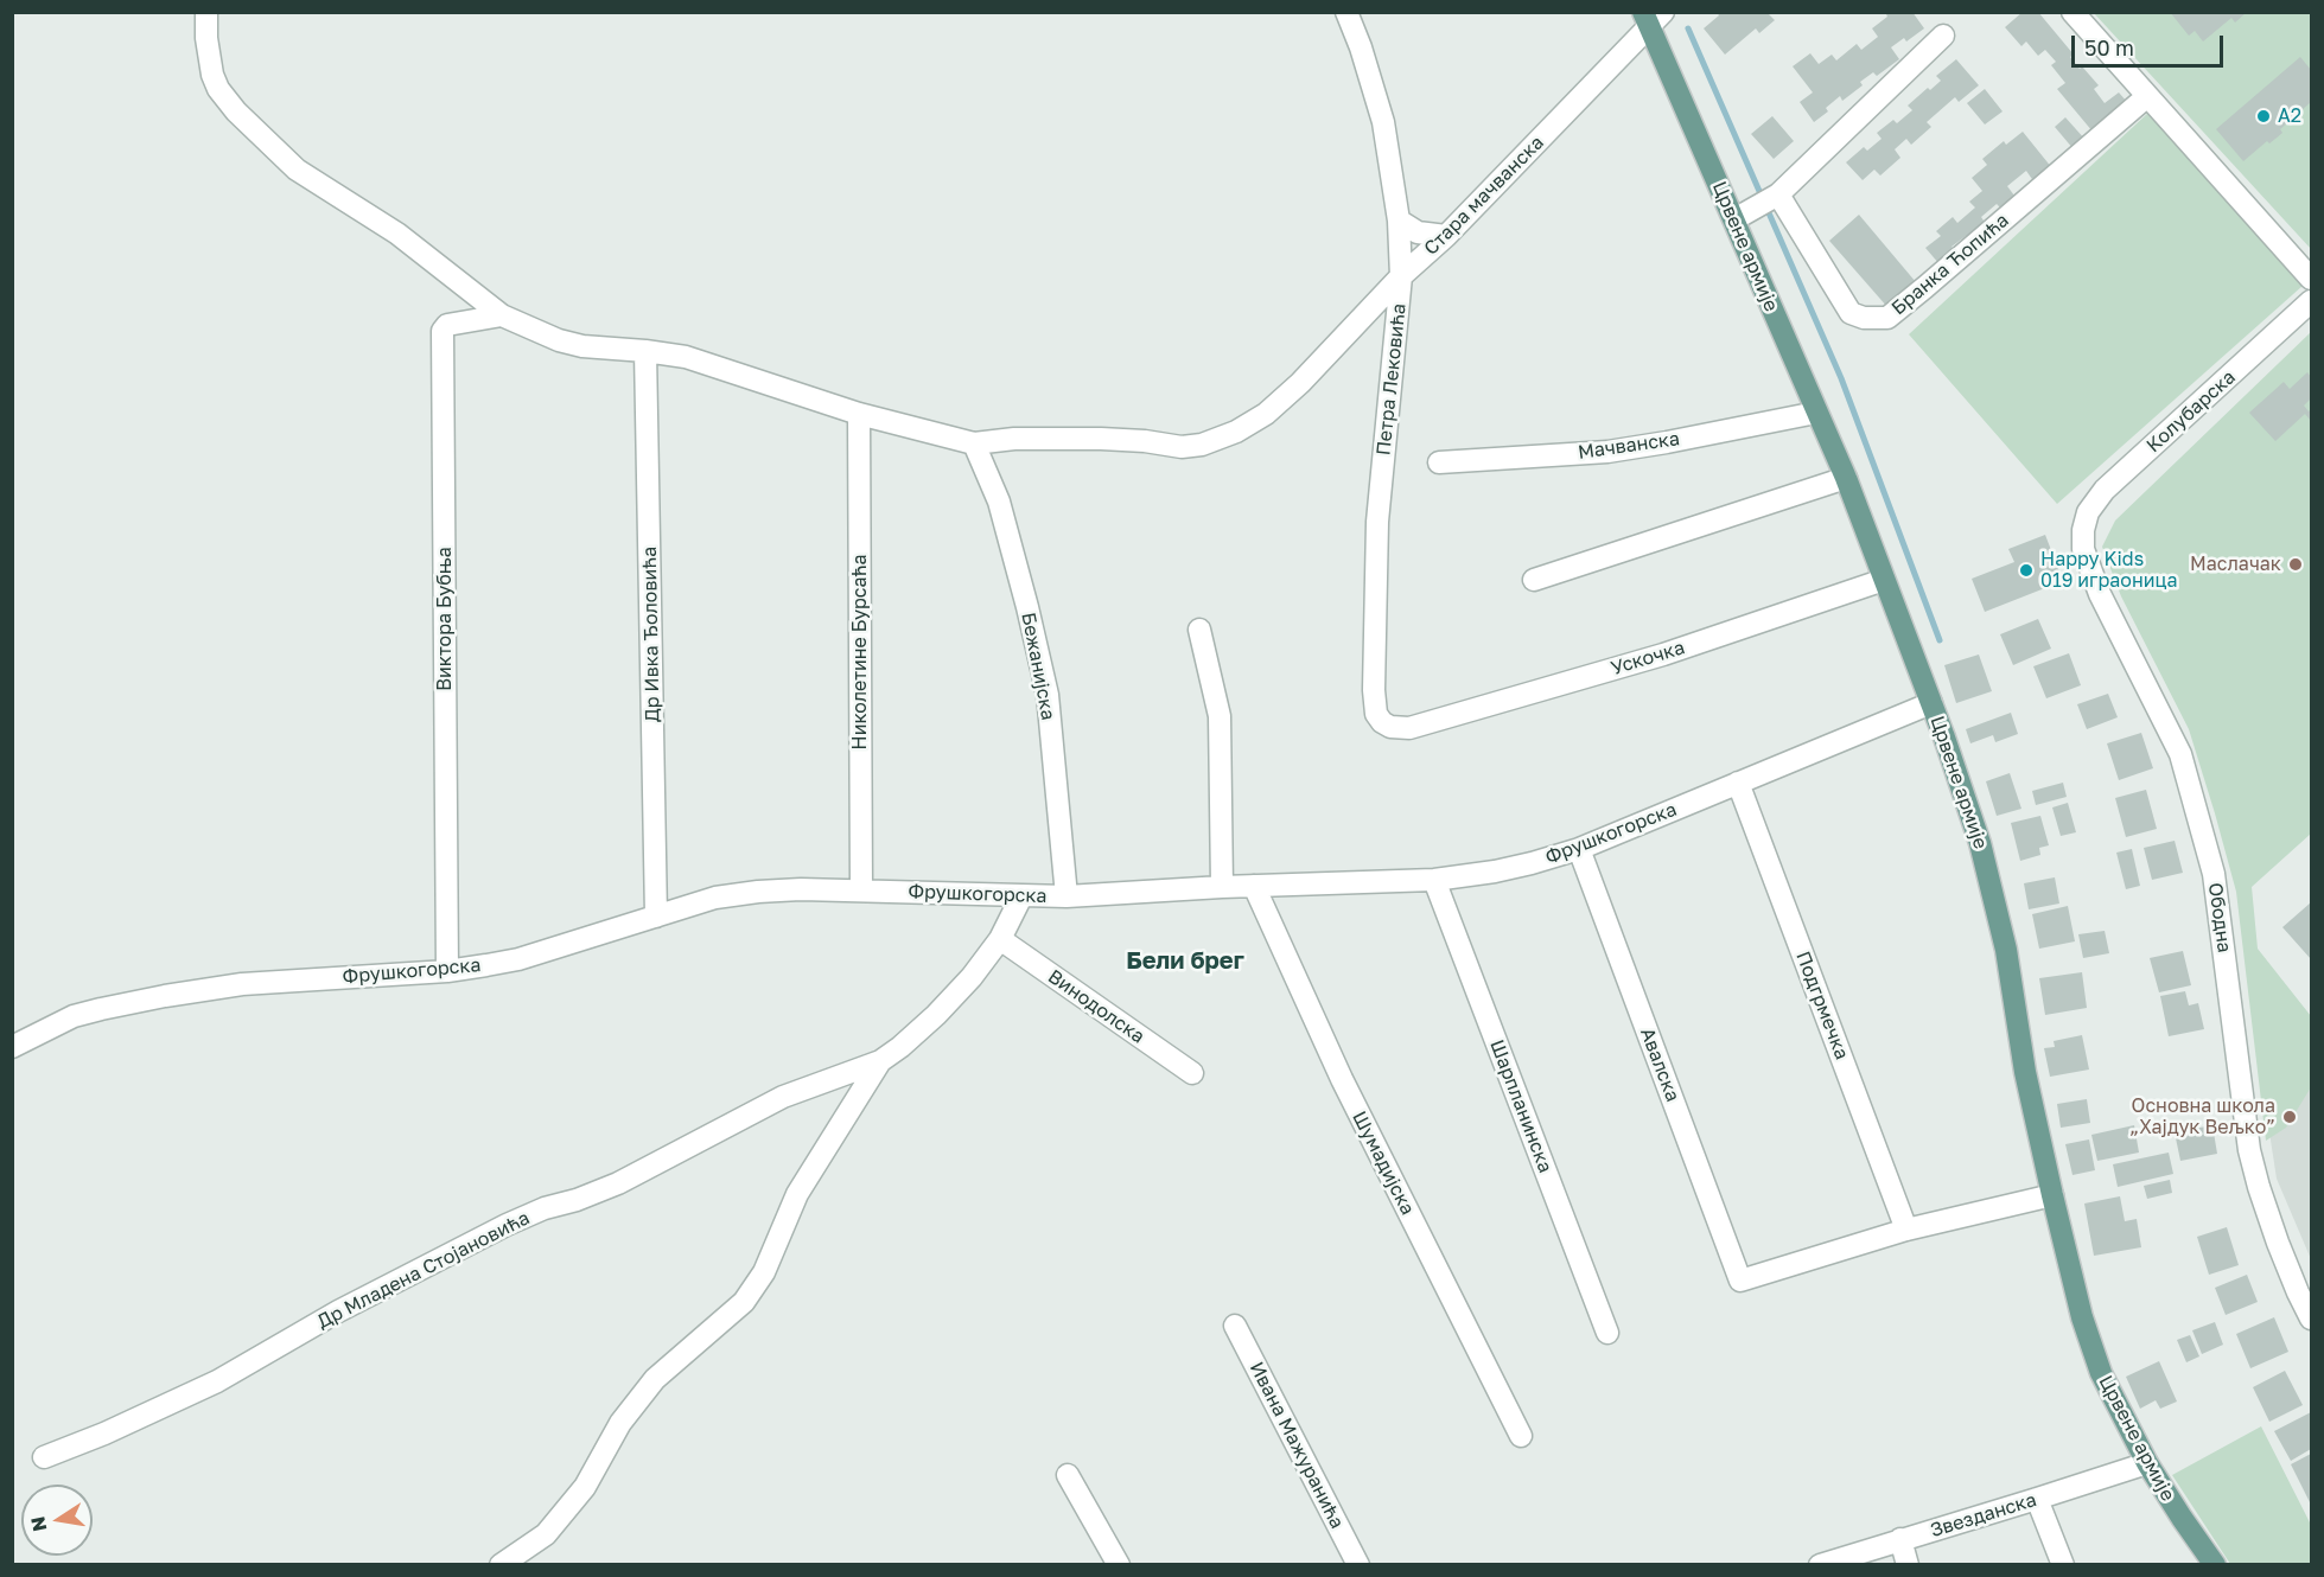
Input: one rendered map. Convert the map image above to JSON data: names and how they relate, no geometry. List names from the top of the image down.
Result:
{
  "streets": {
    "main road": ["Црвене армије"],
    "street": [
      "Стара мачванска",
      "Бранка Ћопића",
      "Петра Лековића",
      "Колубарска",
      "Мачванска",
      "Виктора Бубња",
      "Др Ивка Ђоловића",
      "Николетине Бурсаћа",
      "Ускочка",
      "Бежанијска",
      "Фрушкогорска",
      "Ободна",
      "Подгрмечка",
      "Винодолска",
      "Авалска",
      "Шарпланинска",
      "Шумадијска",
      "Др Младена Стојановића",
      "Ивана Мажуранића",
      "Звезданска"
    ]
  },
  "crossings": [
    ["Стара мачванска", "Црвене армије"],
    ["Стара мачванска", "Петра Лековића"],
    ["Стара мачванска", "Бежанијска"],
    ["Црвене армије", "Мачванска"],
    ["Црвене армије", "Ускочка"],
    ["Црвене армије", "Фрушкогорска"],
    ["Црвене армије", "Звезданска"],
    ["Петра Лековића", "Ускочка"],
    ["Колубарска", "Ободна"],
    ["Виктора Бубња", "Фрушкогорска"],
    ["Др Ивка Ђоловића", "Фрушкогорска"],
    ["Николетине Бурсаћа", "Фрушкогорска"],
    ["Бежанијска", "Фрушкогорска"],
    ["Фрушкогорска", "Подгрмечка"],
    ["Фрушкогорска", "Авалска"],
    ["Фрушкогорска", "Шарпланинска"],
    ["Фрушкогорска", "Шумадијска"],
    ["Фрушкогорска", "Др Младена Стојановића"],
    ["Подгрмечка", "Авалска"],
    ["Винодолска", "Др Младена Стојановића"]
  ],
  "districts": ["Бели брег"],
  "places": [
    "A2",
    "Маслачак",
    "Happy Kids 019 играоница",
    "Основна школа „Хајдук Вељко”"
  ],
  "scale_bar": "50 m",
  "north": "left"
}
